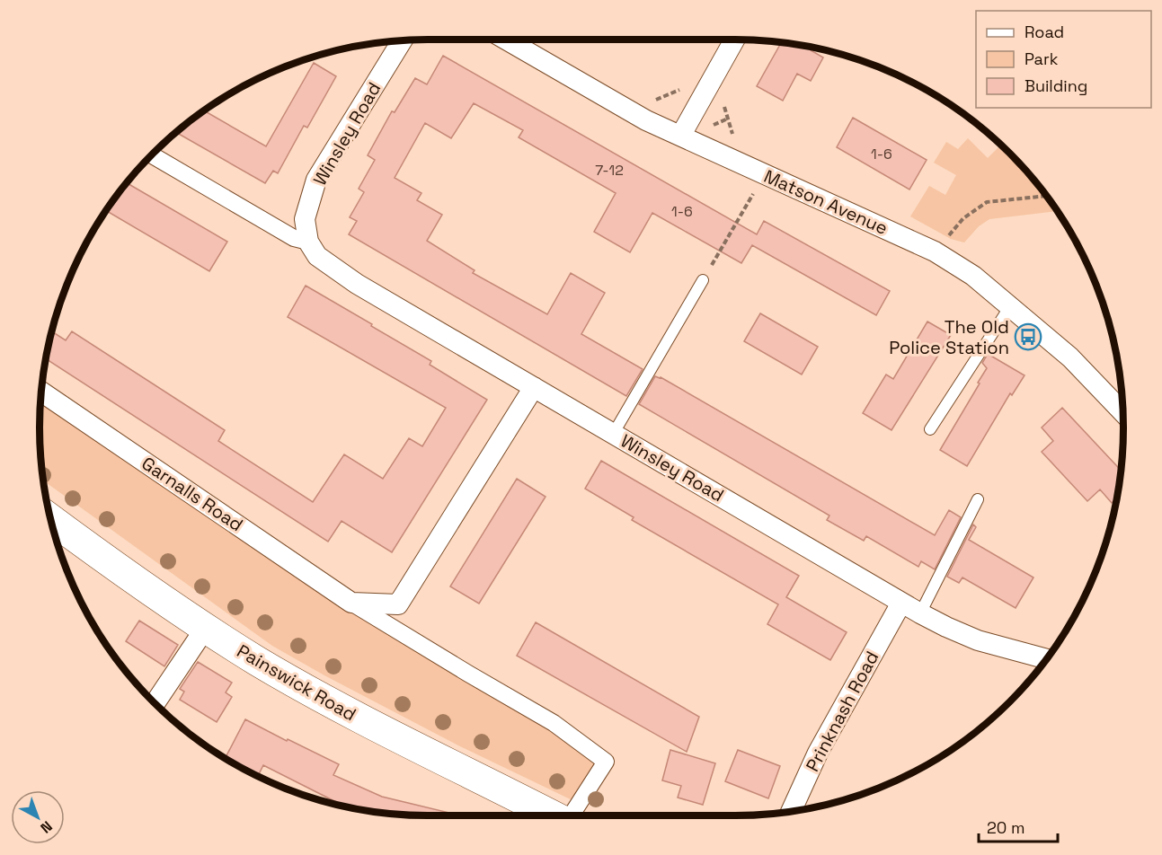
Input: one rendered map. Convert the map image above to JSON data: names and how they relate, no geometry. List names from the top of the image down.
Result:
{
  "streets": {
    "main road": ["Painswick Road"],
    "street": [
      "Winsley Road",
      "Matson Avenue",
      "Garnalls Road",
      "Prinknash Road"
    ]
  },
  "crossings": [
    ["Winsley Road", "Prinknash Road"]
  ],
  "places": {
    "bus stop": ["The Old Police Station"]
  },
  "house_numbers": ["1-6", "7-12", "1-6"],
  "legend": ["Road", "Park", "Building"],
  "scale_bar": "20 m",
  "north": "bottom right"
}
